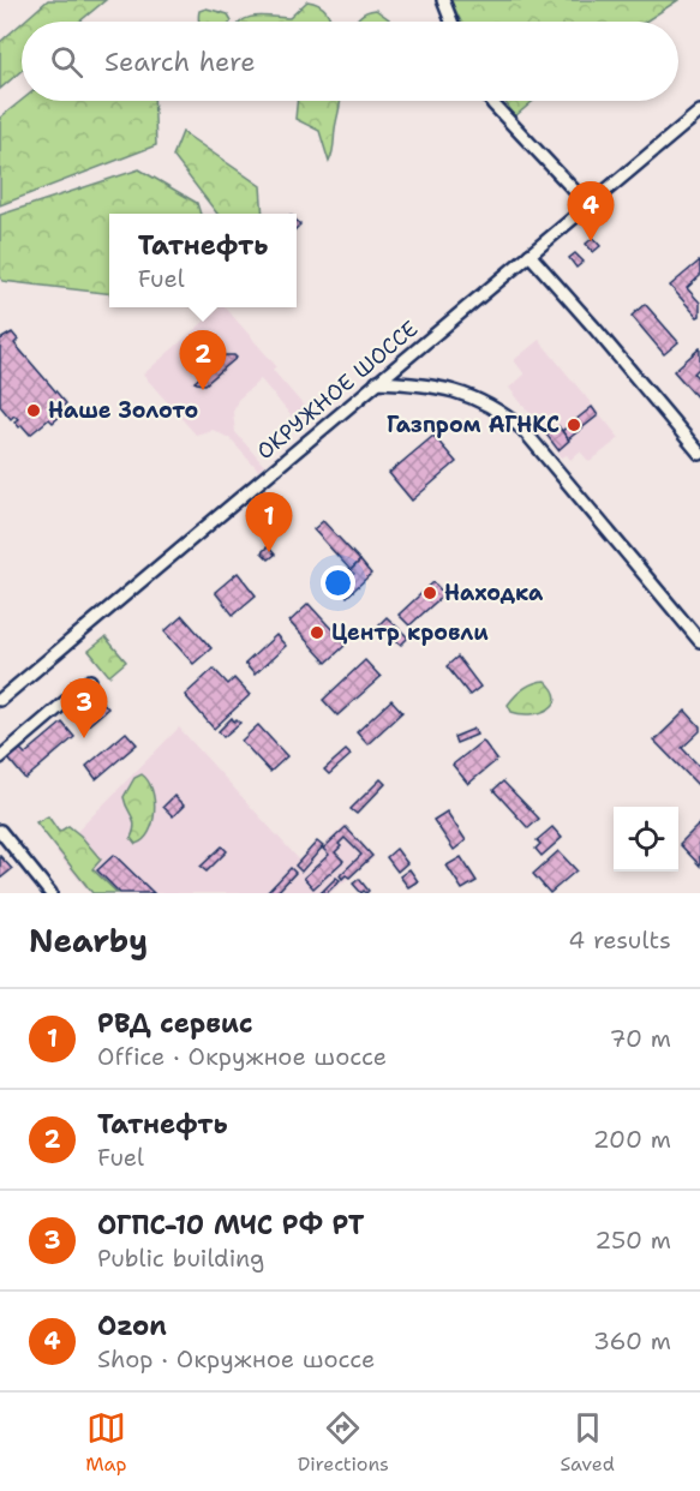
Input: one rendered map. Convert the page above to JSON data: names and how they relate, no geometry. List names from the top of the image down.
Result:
{
  "streets": {
    "street": ["ОКРУЖНОЕ ШОССЕ"]
  },
  "places": [
    "Наше Золото",
    "Газпром АГНКС",
    "Находка",
    "Центр кровли"
  ],
  "page": {
    "search": "Search here",
    "pins": [
      "4",
      "2",
      "1",
      "3"
    ],
    "popup": ["Татнефть", "Fuel"],
    "heading": ["Nearby", "4 results"],
    "list": [
      {
        "mark": "1",
        "name": "РВД сервис",
        "note": "Office · Окружное шоссе",
        "value": "70 m"
      },
      {
        "mark": "2",
        "name": "Татнефть",
        "note": "Fuel",
        "value": "200 m"
      },
      {
        "mark": "3",
        "name": "ОГПС-10 МЧС РФ РТ",
        "note": "Public building",
        "value": "250 m"
      },
      {
        "mark": "4",
        "name": "Ozon",
        "note": "Shop · Окружное шоссе",
        "value": "360 m"
      }
    ],
    "nav": ["Map", "Directions", "Saved"]
  }
}
